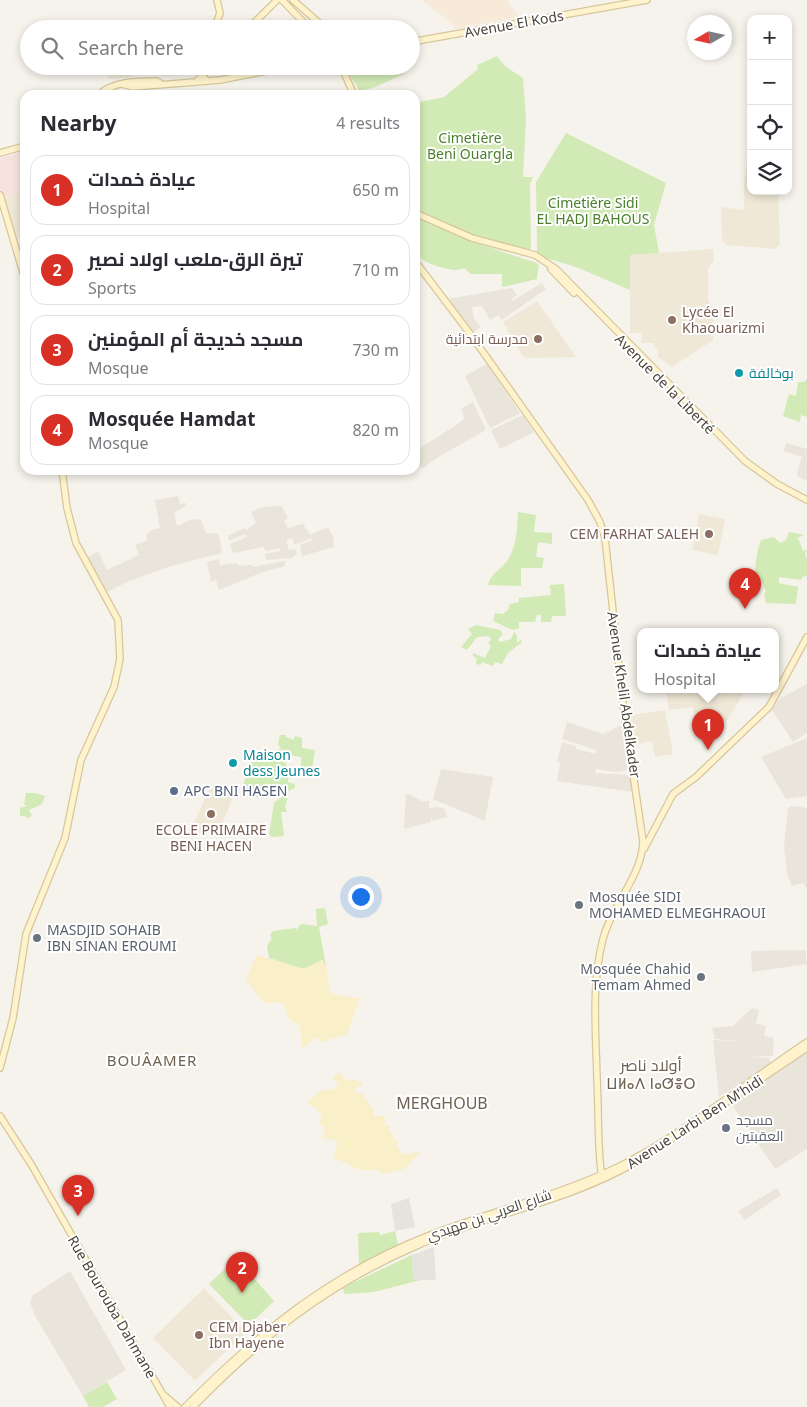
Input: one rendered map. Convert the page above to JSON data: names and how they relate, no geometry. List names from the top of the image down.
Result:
{
  "streets": {
    "street": [
      "Avenue El Kods",
      "Avenue de la Liberté",
      "Avenue Khelil Abdelkader",
      "Avenue Larbi Ben M'hidi",
      "شارع العربي بن مهيدي",
      "Rue Bourouba Dahmane"
    ]
  },
  "crossings": [
    ["Avenue Khelil Abdelkader", "Avenue Larbi Ben M'hidi"],
    ["Avenue Khelil Abdelkader", "شارع العربي بن مهيدي"],
    ["Avenue Larbi Ben M'hidi", "شارع العربي بن مهيدي"]
  ],
  "districts": ["BOUÂAMER", "أولاد ناصر ⵡⵍⴰⴷ ⵏⴰⵚⴻⵔ", "MERGHOUB"],
  "parks": ["Cimetière Beni Ouargla", "Cimetière Sidi EL HADJ BAHOUS"],
  "places": [
    "Lycée El Khaouarizmi",
    "مدرسة ابتدائية",
    "بوخالفة",
    "CEM FARHAT SALEH",
    "Maison dess Jeunes",
    "APC BNI HASEN",
    "ECOLE PRIMAIRE BENI HACEN",
    "Mosquée SIDI MOHAMED ELMEGHRAOUI",
    "MASDJID SOHAIB IBN SINAN EROUMI",
    "Mosquée Chahid Temam Ahmed",
    "مسجد العقبتين",
    "CEM Djaber Ibn Hayene"
  ],
  "north": "left",
  "page": {
    "map_buttons": ["+", "−"],
    "search": "Search here",
    "heading": ["Nearby", "4 results"],
    "list": [
      {
        "mark": "1",
        "name": "عيادة خمدات",
        "note": "Hospital",
        "value": "650 m"
      },
      {
        "mark": "2",
        "name": "تيرة الرق-ملعب اولاد نصير",
        "note": "Sports",
        "value": "710 m"
      },
      {
        "mark": "3",
        "name": "مسجد خديجة أم المؤمنين",
        "note": "Mosque",
        "value": "730 m"
      },
      {
        "mark": "4",
        "name": "Mosquée Hamdat",
        "note": "Mosque",
        "value": "820 m"
      }
    ],
    "pins": [
      "4",
      "1",
      "3",
      "2"
    ],
    "popup": ["عيادة خمدات", "Hospital"]
  }
}
